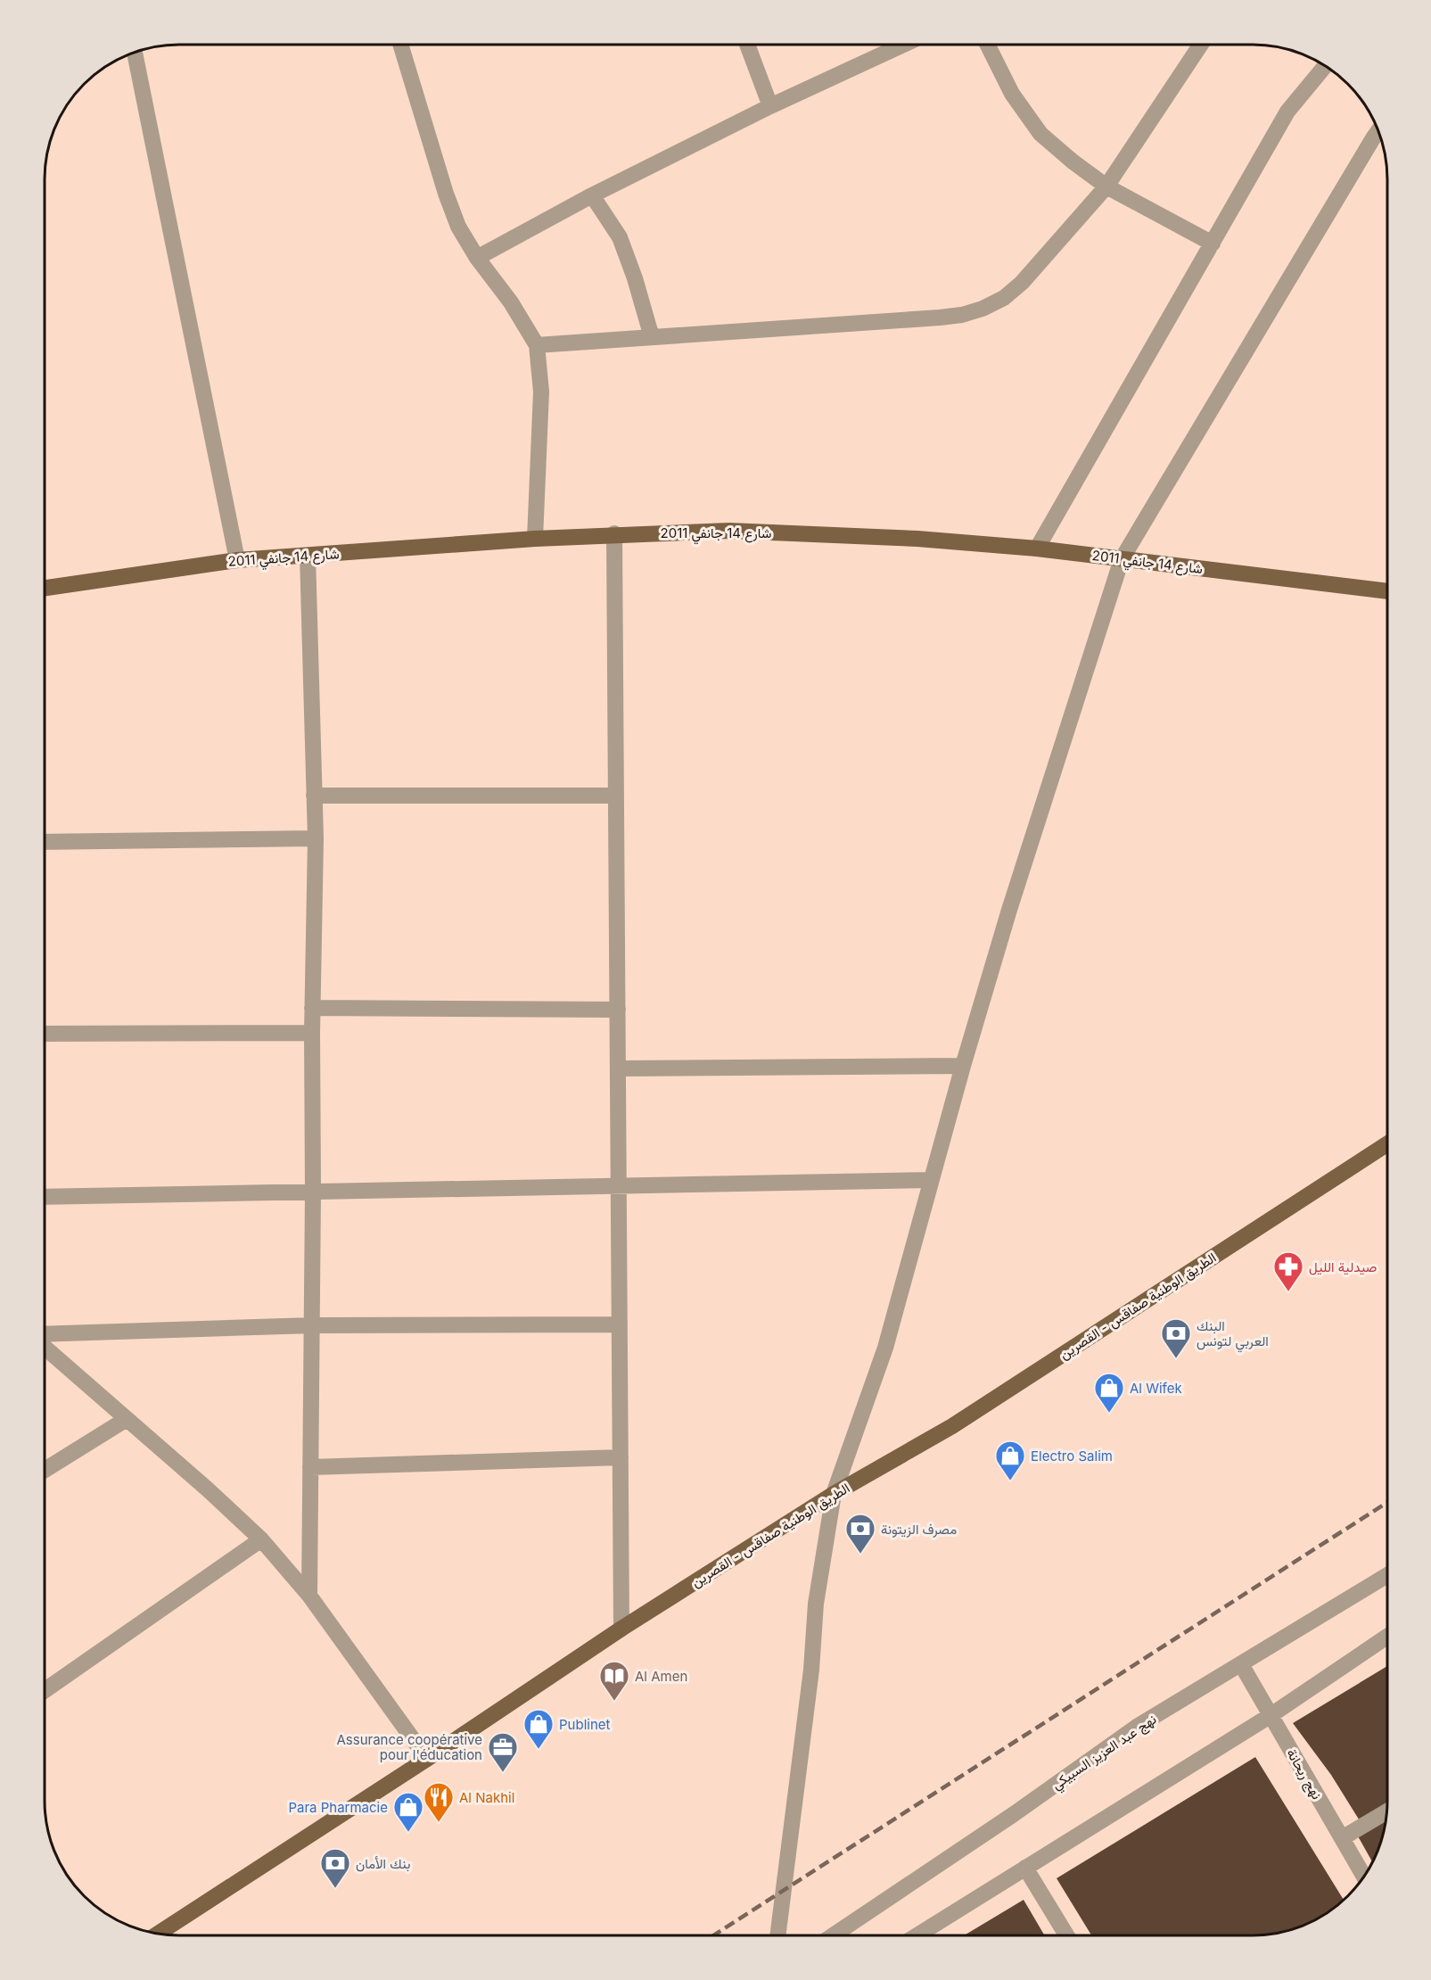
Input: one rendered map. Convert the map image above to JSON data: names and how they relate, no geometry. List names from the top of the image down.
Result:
{
  "streets": {
    "main road": ["شارع 14 جانفي 2011", "الطريق الوطنية صفاقس - القصرين"],
    "street": ["نهج عبد العزيز السبيكي", "نهج ريحانة"]
  },
  "crossings": [
    ["نهج عبد العزيز السبيكي", "نهج ريحانة"]
  ],
  "places": {
    "pharmacy": ["صيدلية الليل"],
    "bank": ["البنك العربي لتونس", "مصرف الزيتونة", "بنك الأمان"],
    "shop": [
      "Al Wifek",
      "Electro Salim",
      "Publinet",
      "Para Pharmacie"
    ],
    "library": ["Al Amen"],
    "office": ["Assurance coopérative pour l'éducation"],
    "restaurant": ["Al Nakhil"]
  }
}
